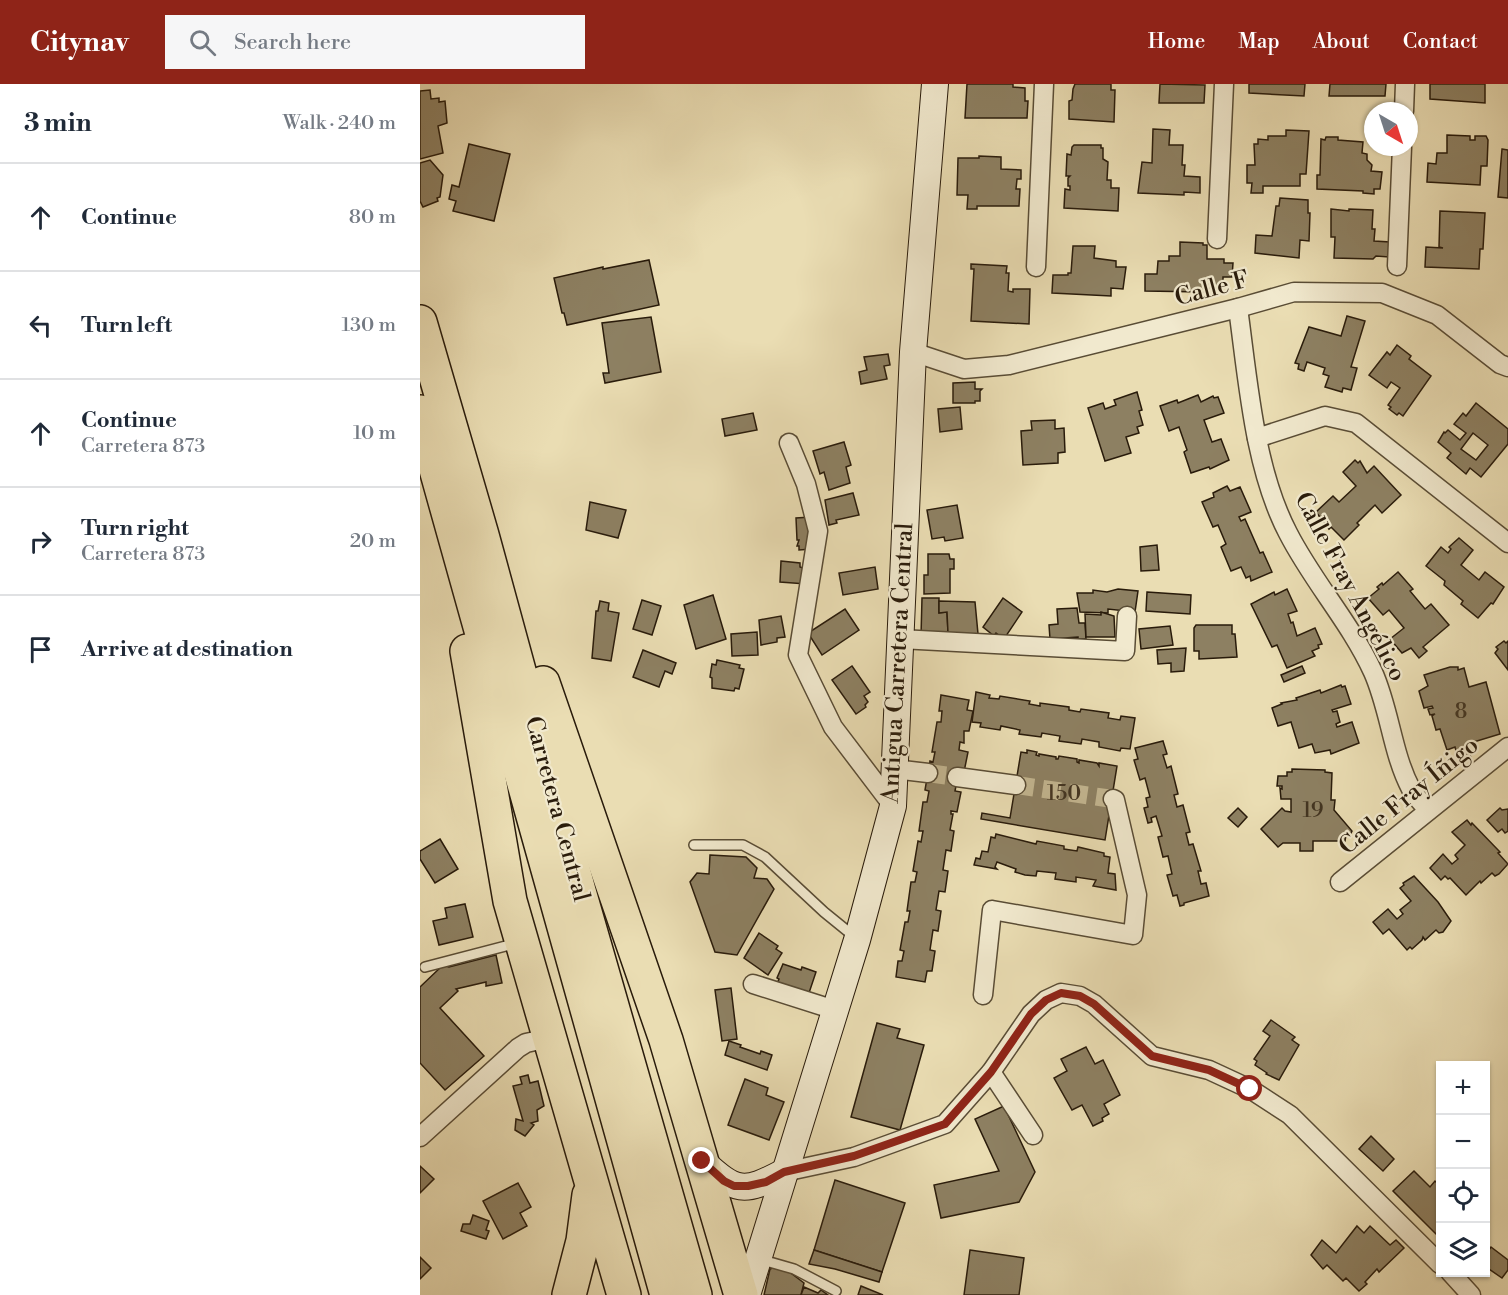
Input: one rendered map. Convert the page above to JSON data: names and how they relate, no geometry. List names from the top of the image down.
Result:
{
  "streets": {
    "highway": ["Carretera Central"],
    "street": [
      "Calle F",
      "Calle Fray Angélico",
      "Antigua Carretera Central",
      "Calle Fray Íñigo"
    ]
  },
  "crossings": [
    ["Calle F", "Calle Fray Angélico"],
    ["Calle F", "Antigua Carretera Central"],
    ["Calle Fray Angélico", "Calle Fray Íñigo"]
  ],
  "house_numbers": ["8", "150", "19"],
  "north": "bottom right",
  "page": {
    "header": "Citynav",
    "search": "Search here",
    "nav": [
      "Home",
      "Map",
      "About",
      "Contact"
    ],
    "heading": ["3 min", "Walk · 240 m"],
    "list": [
      ["Continue", "80 m"],
      ["Turn left", "130 m"],
      ["Continue", "Carretera 873", "10 m"],
      ["Turn right", "Carretera 873", "20 m"],
      "Arrive at destination"
    ],
    "map_buttons": ["+", "−"]
  }
}
